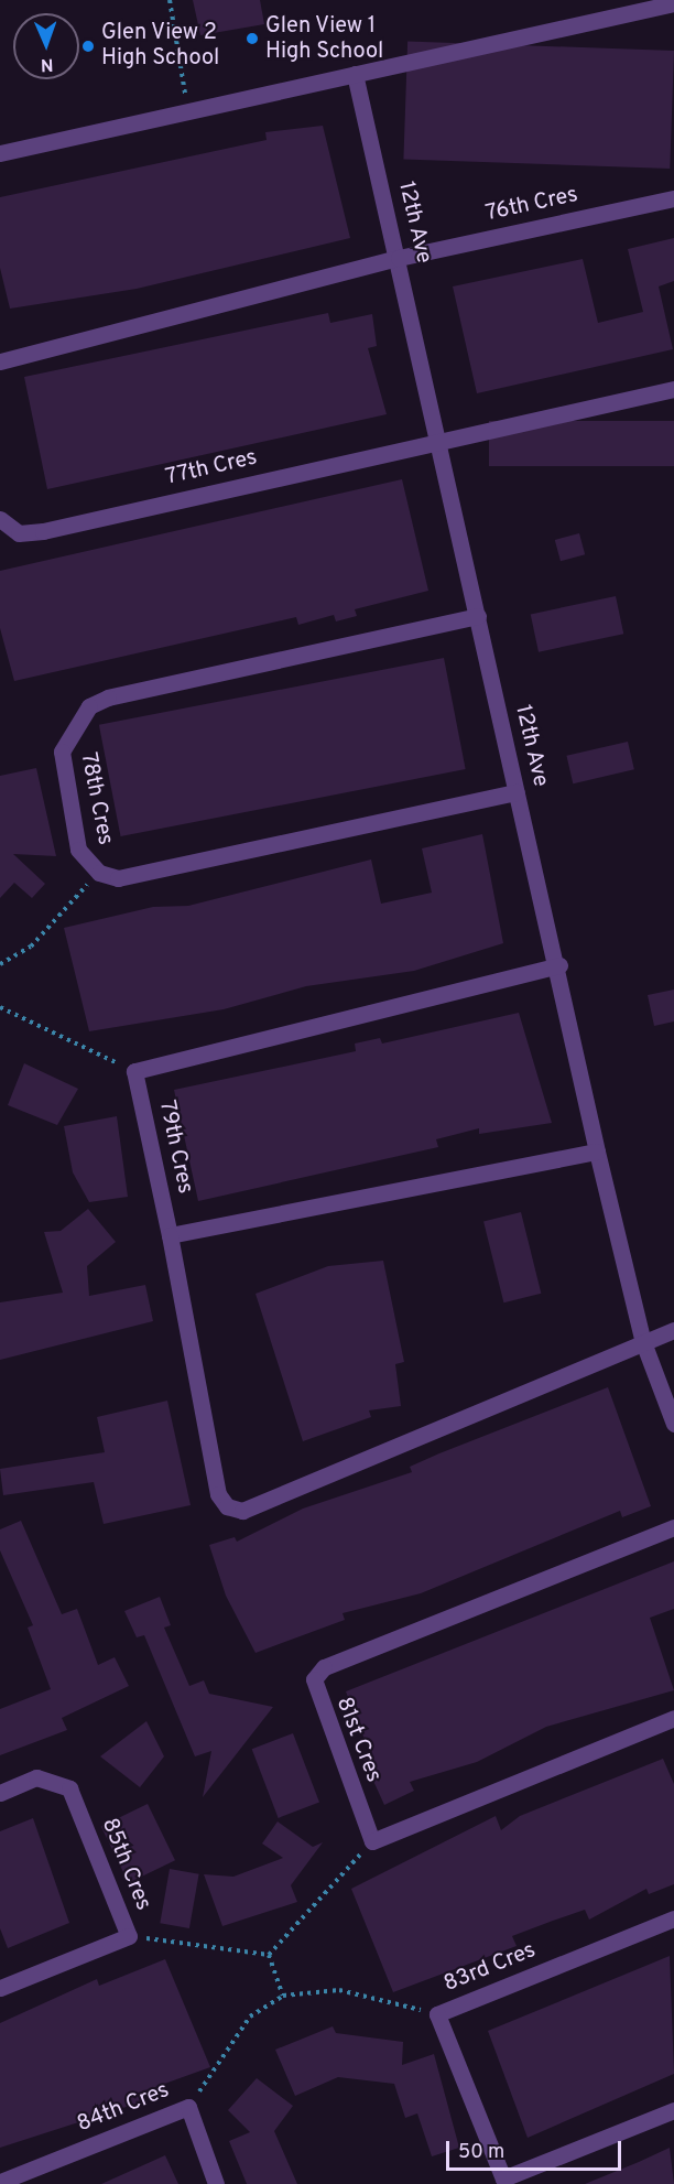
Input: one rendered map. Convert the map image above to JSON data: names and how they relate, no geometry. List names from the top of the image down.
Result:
{
  "streets": {
    "street": [
      "76th Cres",
      "12th Ave",
      "77th Cres",
      "78th Cres",
      "79th Cres",
      "81st Cres",
      "85th Cres",
      "83rd Cres",
      "84th Cres"
    ]
  },
  "crossings": [
    ["76th Cres", "12th Ave"],
    ["12th Ave", "77th Cres"],
    ["12th Ave", "78th Cres"],
    ["12th Ave", "79th Cres"]
  ],
  "places": ["Glen View 1 High School", "Glen View 2 High School"],
  "scale_bar": "50 m",
  "north": "bottom"
}
